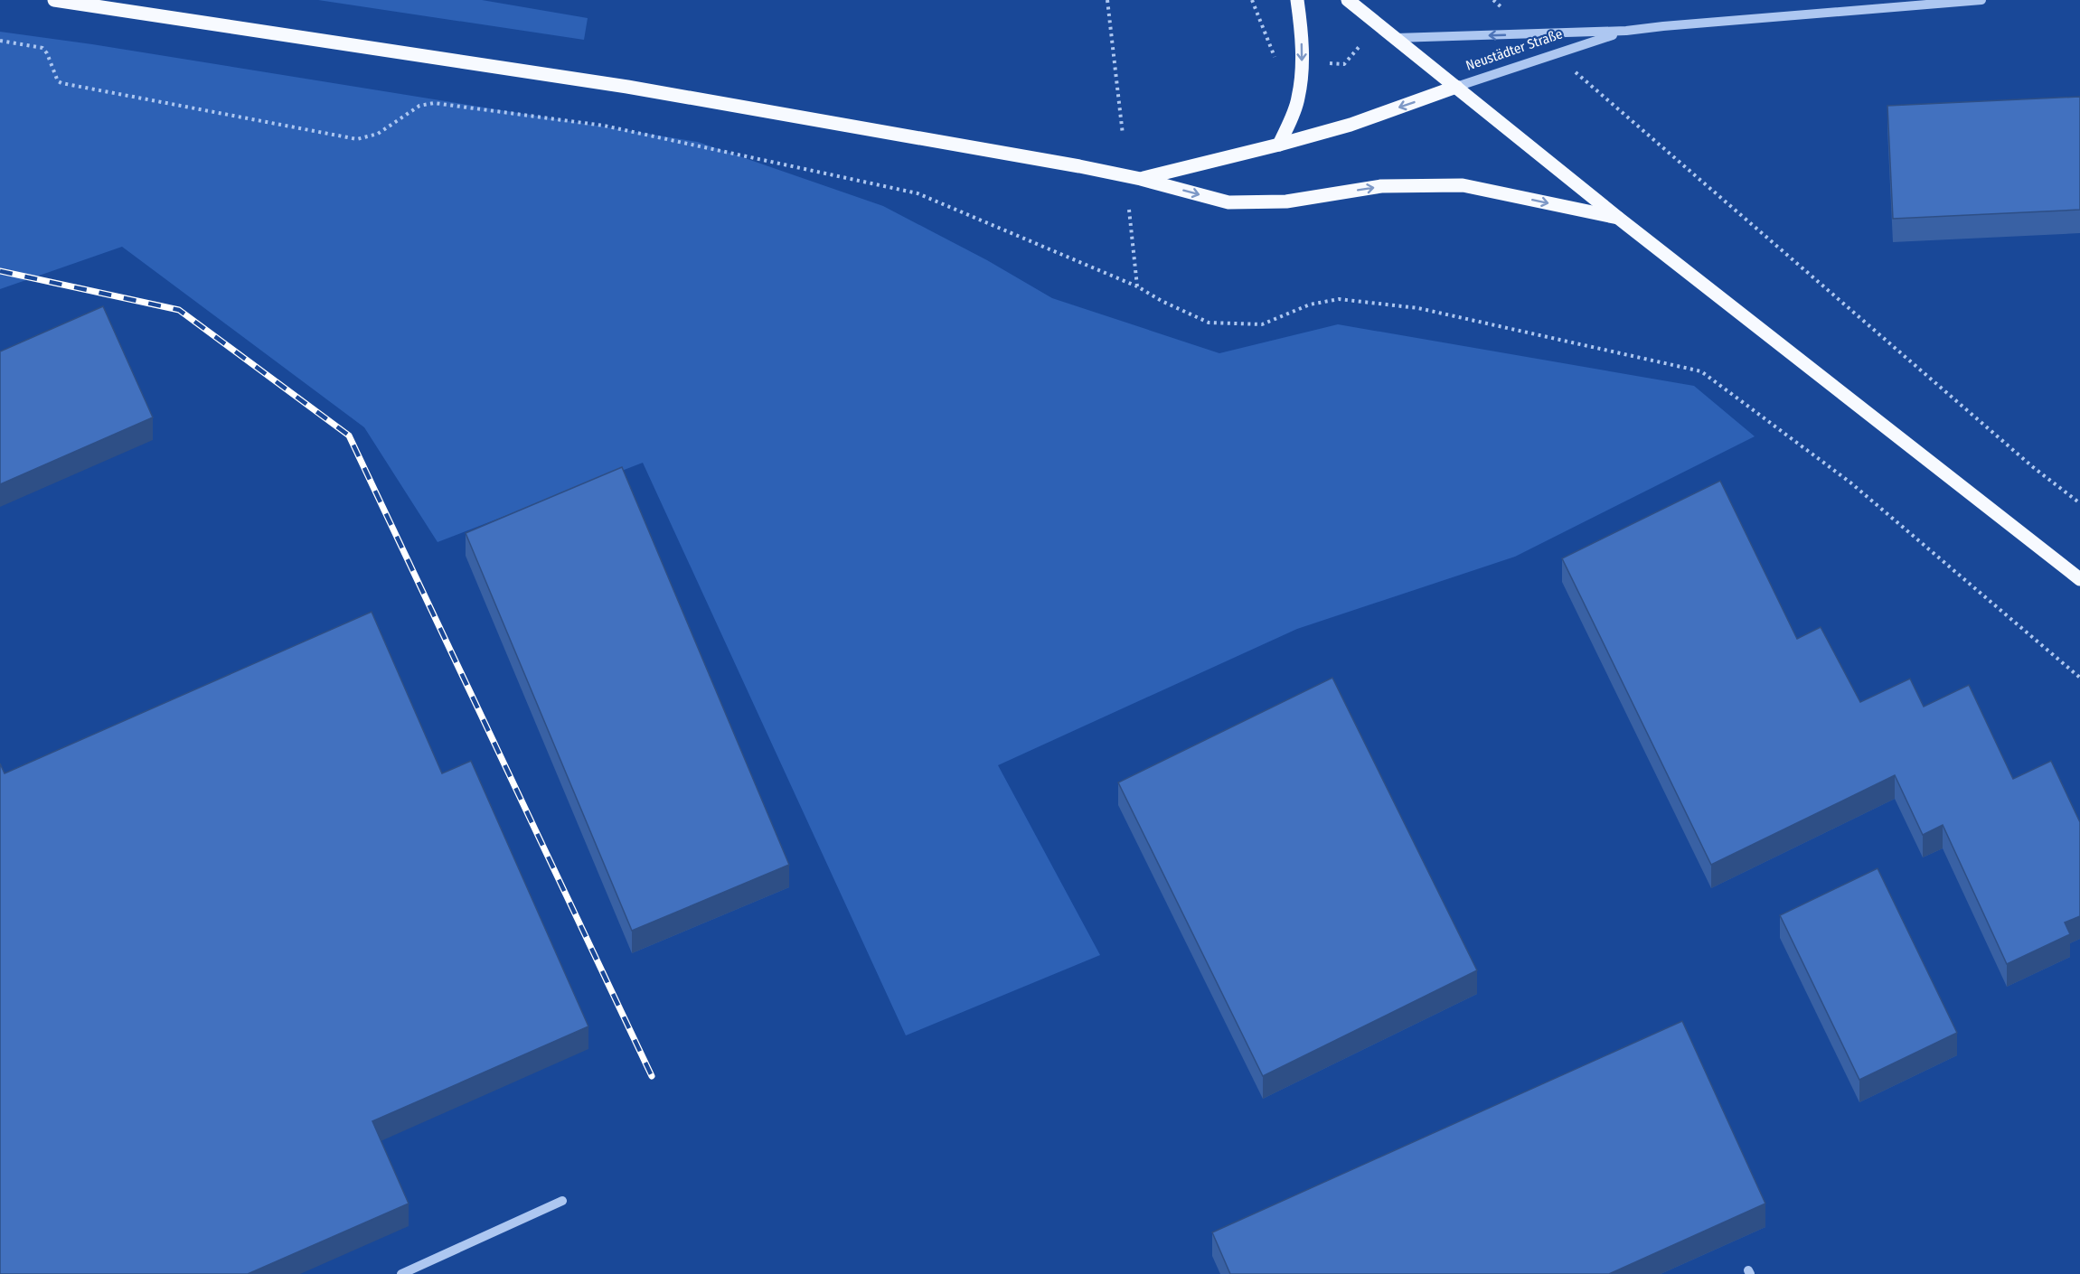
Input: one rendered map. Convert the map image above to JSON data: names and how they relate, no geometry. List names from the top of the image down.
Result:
{
  "streets": {
    "main road": ["Neustädter Straße"]
  }
}
